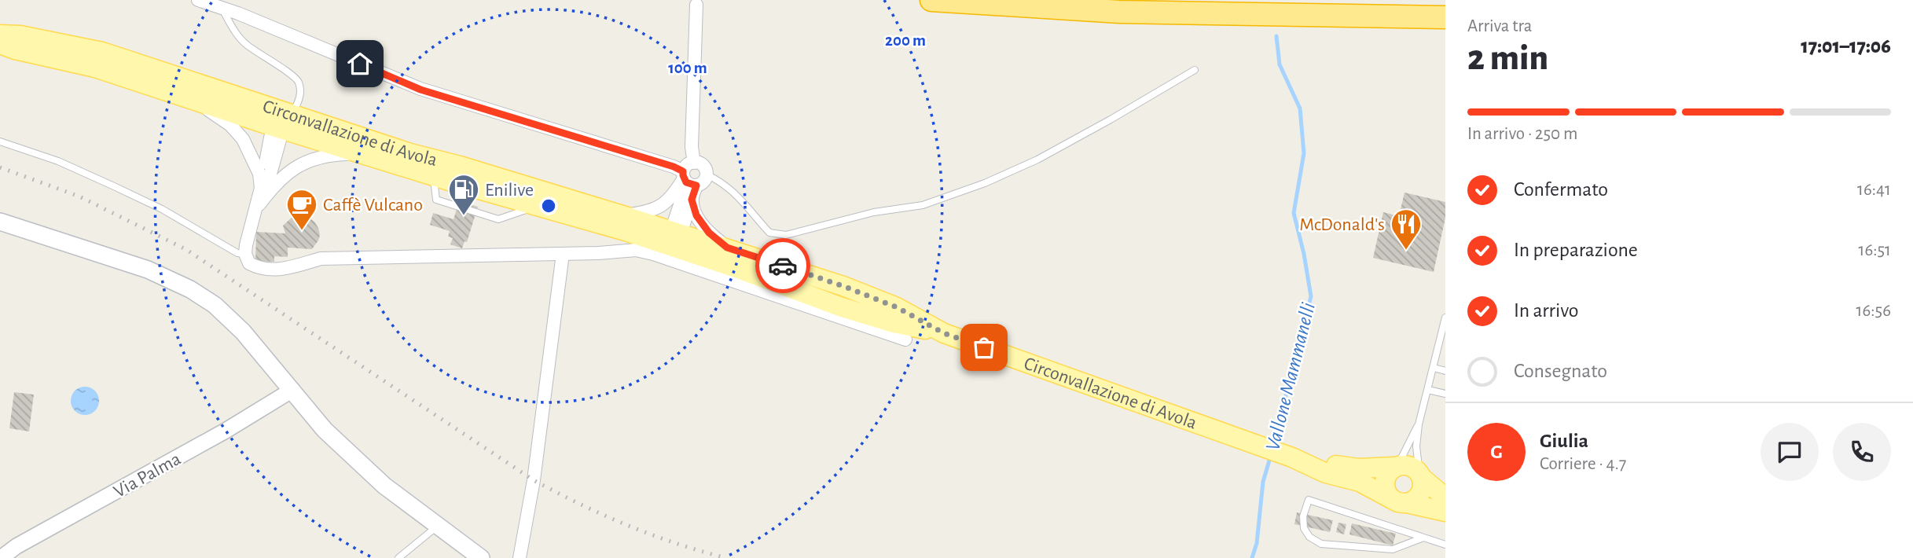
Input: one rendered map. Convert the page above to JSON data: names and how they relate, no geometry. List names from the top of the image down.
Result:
{
  "streets": {
    "main road": ["Circonvallazione di Avola"],
    "street": ["Via Palma"]
  },
  "water": ["Vallone Mammanelli"],
  "places": {
    "fuel station": ["Enilive"],
    "cafe": ["Caffè Vulcano"],
    "restaurant": ["McDonald's"]
  },
  "page": {
    "heading": ["2 min", "Arriva tra", "17:01–17:06"],
    "panel": ["Giulia", "Corriere · 4.7"],
    "bar": "In arrivo · 250 m",
    "list": [
      ["Confermato", "16:41"],
      ["In preparazione", "16:51"],
      ["In arrivo", "16:56"],
      "Consegnato"
    ],
    "round": "G"
  },
  "rings": ["200 m", "100 m"]
}
